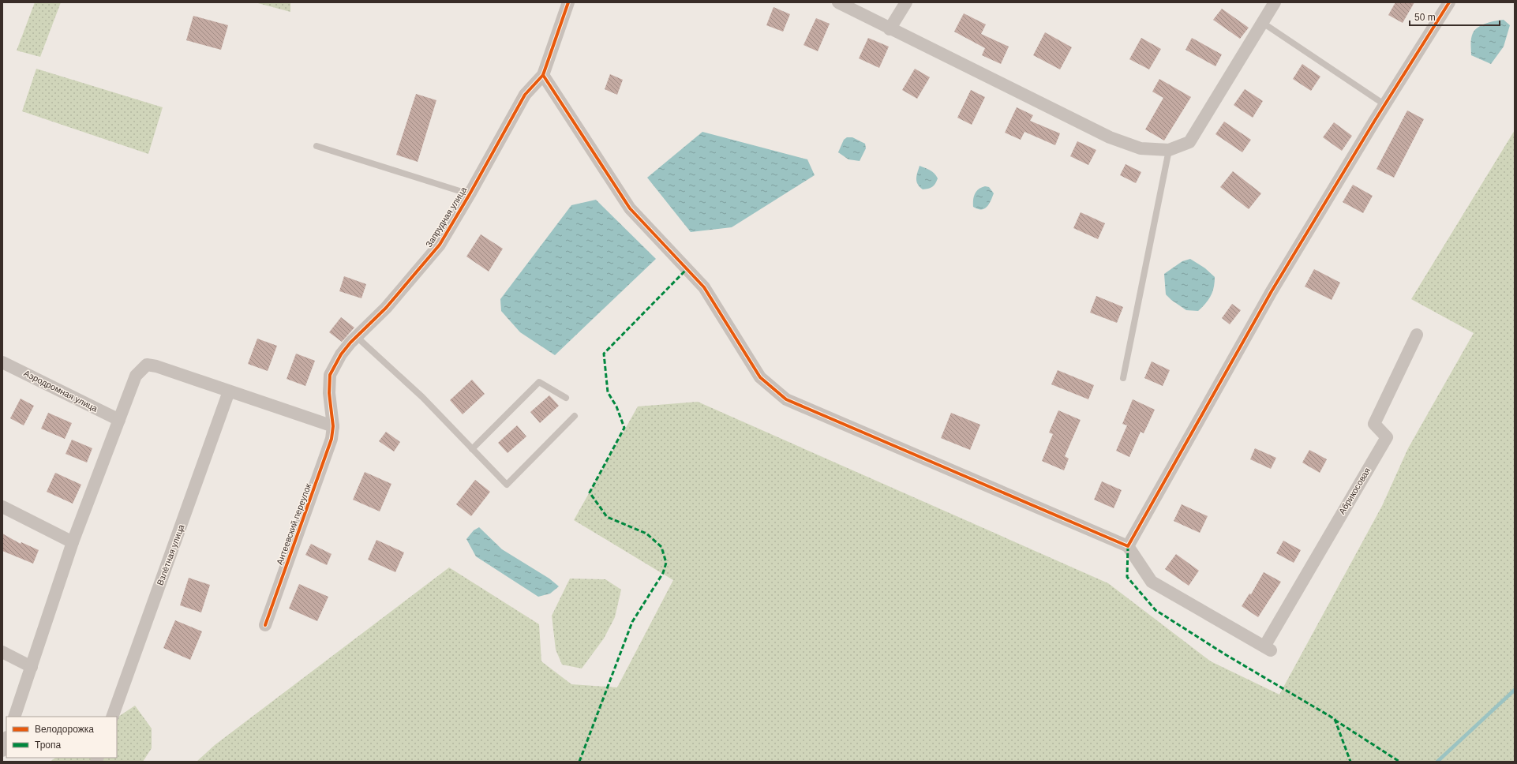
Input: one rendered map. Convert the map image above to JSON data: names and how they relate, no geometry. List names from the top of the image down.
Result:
{
  "streets": {
    "street": [
      "Запрудная улица",
      "Аэродромная улица",
      "Абрикосовая",
      "Антеевский переулок",
      "Взлётная улица"
    ]
  },
  "crossings": [
    ["Запрудная улица", "Антеевский переулок"]
  ],
  "legend": ["Велодорожка", "Тропа"],
  "scale_bar": "50 m"
}
